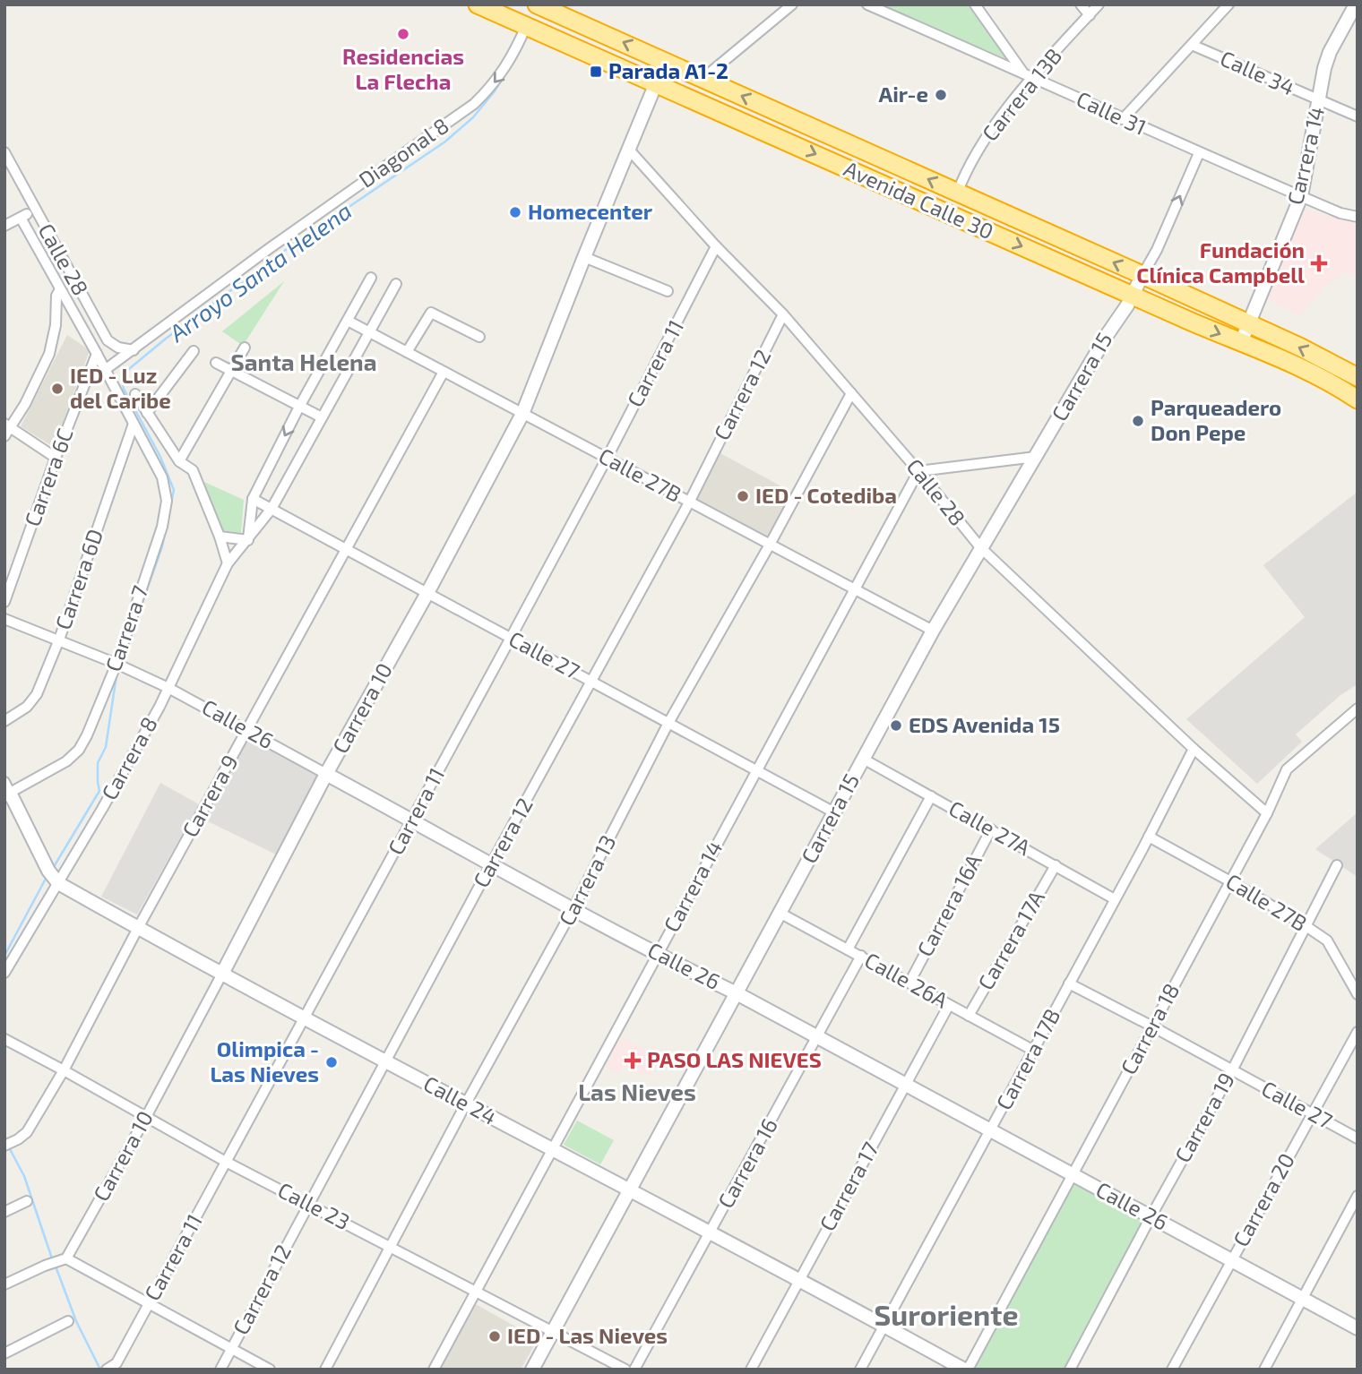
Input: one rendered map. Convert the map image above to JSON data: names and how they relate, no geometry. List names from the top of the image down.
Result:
{
  "streets": {
    "highway": ["Avenida Calle 30"],
    "street": [
      "Calle 34",
      "Carrera 13B",
      "Calle 31",
      "Diagonal 8",
      "Carrera 14",
      "Calle 28",
      "Carrera 11",
      "Carrera 15",
      "Carrera 12",
      "Calle 27B",
      "Carrera 6C",
      "Carrera 6D",
      "Carrera 7",
      "Calle 27",
      "Carrera 10",
      "Calle 26",
      "Carrera 8",
      "Carrera 9",
      "Calle 27A",
      "Carrera 13",
      "Carrera 16A",
      "Carrera 17A",
      "Calle 26A",
      "Carrera 18",
      "Carrera 17B",
      "Calle 24",
      "Carrera 19",
      "Carrera 16",
      "Carrera 17",
      "Carrera 20",
      "Calle 23"
    ]
  },
  "crossings": [
    ["Calle 34", "Carrera 14"],
    ["Carrera 13B", "Calle 31"],
    ["Carrera 13B", "Avenida Calle 30"],
    ["Calle 31", "Carrera 14"],
    ["Diagonal 8", "Avenida Calle 30"],
    ["Diagonal 8", "Calle 28"],
    ["Carrera 14", "Avenida Calle 30"],
    ["Carrera 14", "Calle 28"],
    ["Carrera 14", "Calle 27B"],
    ["Carrera 14", "Calle 27"],
    ["Carrera 14", "Calle 26"],
    ["Carrera 14", "Calle 24"],
    ["Carrera 14", "Calle 23"],
    ["Avenida Calle 30", "Carrera 15"],
    ["Avenida Calle 30", "Carrera 10"],
    ["Calle 28", "Carrera 11"],
    ["Calle 28", "Carrera 15"],
    ["Calle 28", "Carrera 12"],
    ["Calle 28", "Carrera 10"],
    ["Calle 28", "Carrera 13"],
    ["Calle 28", "Carrera 18"],
    ["Calle 28", "Carrera 17B"],
    ["Carrera 11", "Calle 27B"],
    ["Carrera 11", "Calle 27"],
    ["Carrera 11", "Calle 26"],
    ["Carrera 11", "Calle 24"],
    ["Carrera 11", "Calle 23"],
    ["Carrera 15", "Calle 27B"],
    ["Carrera 15", "Calle 27"],
    ["Carrera 15", "Calle 26"],
    ["Carrera 15", "Calle 27A"],
    ["Carrera 15", "Calle 26A"],
    ["Carrera 15", "Calle 24"],
    ["Carrera 15", "Calle 23"],
    ["Carrera 12", "Calle 27B"],
    ["Carrera 12", "Calle 27"],
    ["Carrera 12", "Calle 26"],
    ["Carrera 12", "Calle 24"],
    ["Carrera 12", "Calle 23"],
    ["Calle 27B", "Carrera 10"],
    ["Calle 27B", "Carrera 8"],
    ["Calle 27B", "Carrera 9"],
    ["Calle 27B", "Carrera 13"],
    ["Calle 27B", "Carrera 18"],
    ["Calle 27B", "Carrera 17B"],
    ["Calle 27B", "Carrera 19"],
    ["Carrera 6D", "Carrera 7"],
    ["Carrera 6D", "Calle 26"],
    ["Carrera 7", "Calle 26"],
    ["Carrera 7", "Calle 24"],
    ["Calle 27", "Carrera 10"],
    ["Calle 27", "Carrera 8"],
    ["Calle 27", "Carrera 9"],
    ["Calle 27", "Carrera 13"],
    ["Calle 27", "Carrera 18"],
    ["Calle 27", "Carrera 17B"],
    ["Calle 27", "Carrera 19"],
    ["Calle 27", "Carrera 20"],
    ["Carrera 10", "Calle 26"],
    ["Carrera 10", "Calle 24"],
    ["Carrera 10", "Calle 23"],
    ["Calle 26", "Carrera 8"],
    ["Calle 26", "Carrera 9"],
    ["Calle 26", "Carrera 13"],
    ["Calle 26", "Carrera 18"],
    ["Calle 26", "Carrera 17B"],
    ["Calle 26", "Carrera 19"],
    ["Calle 26", "Carrera 16"],
    ["Calle 26", "Carrera 17"],
    ["Calle 26", "Carrera 20"],
    ["Carrera 8", "Calle 24"],
    ["Carrera 9", "Calle 24"],
    ["Carrera 9", "Calle 23"],
    ["Calle 27A", "Carrera 16A"],
    ["Calle 27A", "Carrera 17A"],
    ["Calle 27A", "Carrera 17B"],
    ["Carrera 13", "Calle 24"],
    ["Carrera 13", "Calle 23"],
    ["Carrera 16A", "Calle 26A"],
    ["Carrera 17A", "Calle 26A"],
    ["Calle 26A", "Carrera 17B"],
    ["Calle 26A", "Carrera 16"],
    ["Calle 26A", "Carrera 17"],
    ["Carrera 18", "Calle 24"],
    ["Carrera 17B", "Calle 24"],
    ["Calle 24", "Carrera 16"],
    ["Calle 24", "Carrera 17"]
  ],
  "one_way": ["Diagonal 8"],
  "districts": ["Santa Helena", "Las Nieves", "Suroriente"],
  "water": ["Arroyo Santa Helena"],
  "places": {
    "other": [
      "Residencias La Flecha",
      "Air-e",
      "Homecenter",
      "IED - Luz del Caribe",
      "Parqueadero Don Pepe",
      "IED - Cotediba",
      "EDS Avenida 15",
      "Olimpica - Las Nieves",
      "IED - Las Nieves"
    ],
    "transit": ["Parada A1-2"],
    "health": ["Fundación Clínica Campbell", "PASO LAS NIEVES"]
  }
}
